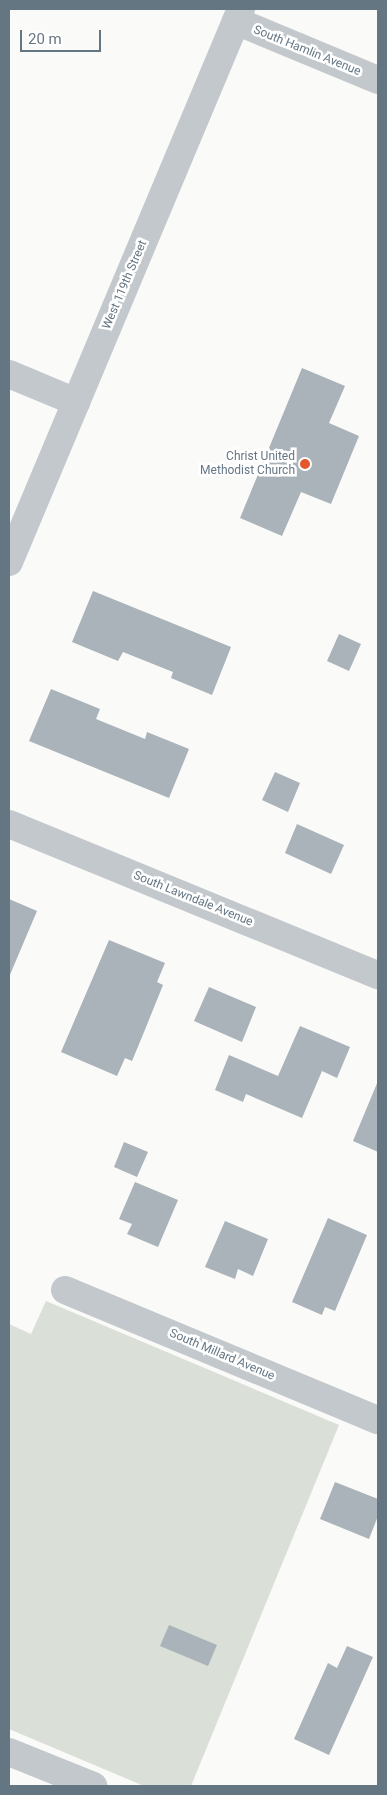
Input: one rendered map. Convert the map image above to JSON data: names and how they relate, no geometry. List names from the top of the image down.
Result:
{
  "streets": {
    "street": [
      "South Hamlin Avenue",
      "West 119th Street",
      "South Lawndale Avenue",
      "South Millard Avenue"
    ]
  },
  "crossings": [
    ["South Hamlin Avenue", "West 119th Street"]
  ],
  "places": ["Christ United Methodist Church"],
  "scale_bar": "20 m"
}
